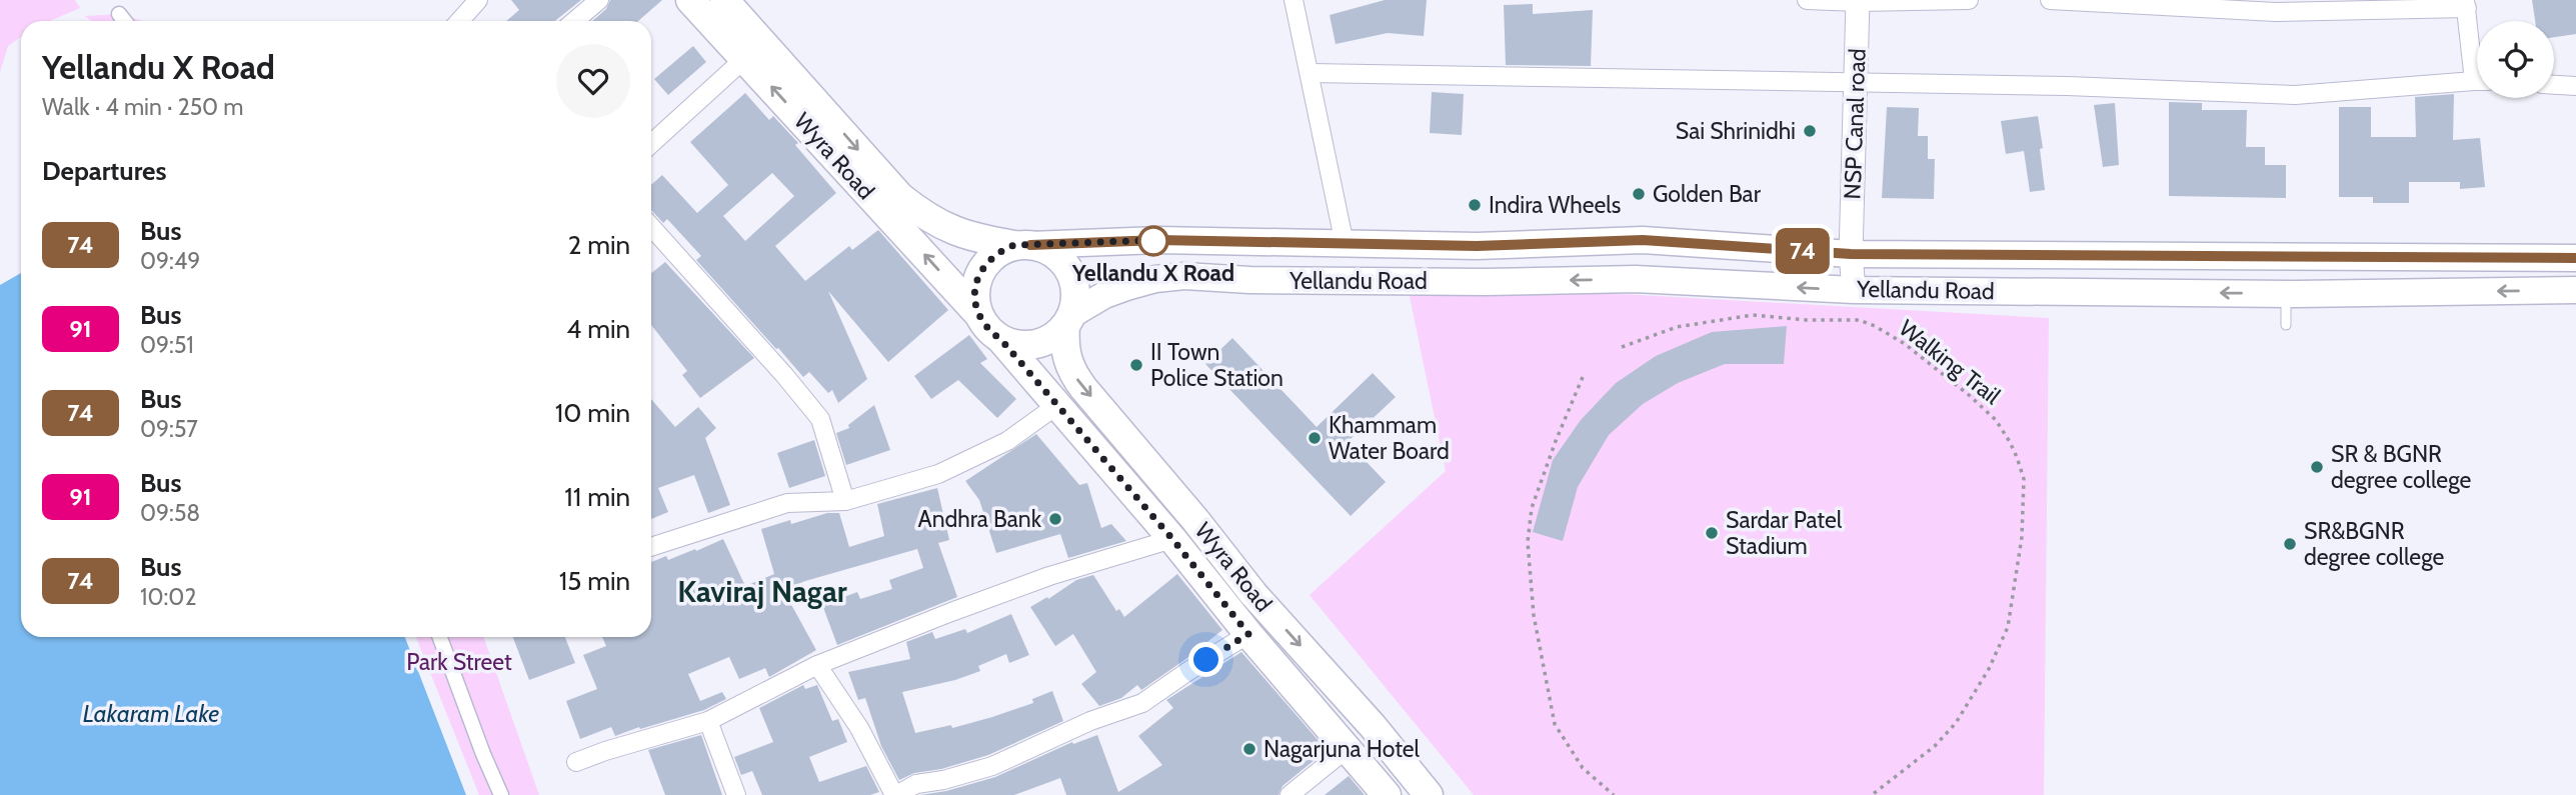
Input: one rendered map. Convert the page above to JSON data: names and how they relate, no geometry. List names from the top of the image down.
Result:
{
  "streets": {
    "main road": ["Wyra Road", "Yellandu Road"],
    "street": ["NSP Canal road"],
    "path": ["Walking Trail"]
  },
  "crossings": [
    ["NSP Canal road", "Yellandu Road"],
    ["Wyra Road", "Yellandu Road"]
  ],
  "districts": ["Kaviraj Nagar"],
  "water": ["Lakaram Lake"],
  "parks": ["Park Street"],
  "places": [
    "Sai Shrinidhi",
    "Golden Bar",
    "Indira Wheels",
    "Yellandu X Road",
    "II Town Police Station",
    "Khammam Water Board",
    "SR & BGNR degree college",
    "Andhra Bank",
    "Sardar Patel Stadium",
    "SR&BGNR degree college",
    "Nagarjuna Hotel"
  ],
  "lines": ["bus line 74"],
  "page": {
    "on_map": "74",
    "heading": [
      ["Yellandu X Road", "Walk · 4 min · 250 m"],
      "Departures"
    ],
    "list": [
      {
        "mark": "74",
        "name": "Bus",
        "note": "09:49",
        "value": "2 min"
      },
      {
        "mark": "91",
        "name": "Bus",
        "note": "09:51",
        "value": "4 min"
      },
      {
        "mark": "74",
        "name": "Bus",
        "note": "09:57",
        "value": "10 min"
      },
      {
        "mark": "91",
        "name": "Bus",
        "note": "09:58",
        "value": "11 min"
      },
      {
        "mark": "74",
        "name": "Bus",
        "note": "10:02",
        "value": "15 min"
      }
    ]
  }
}
